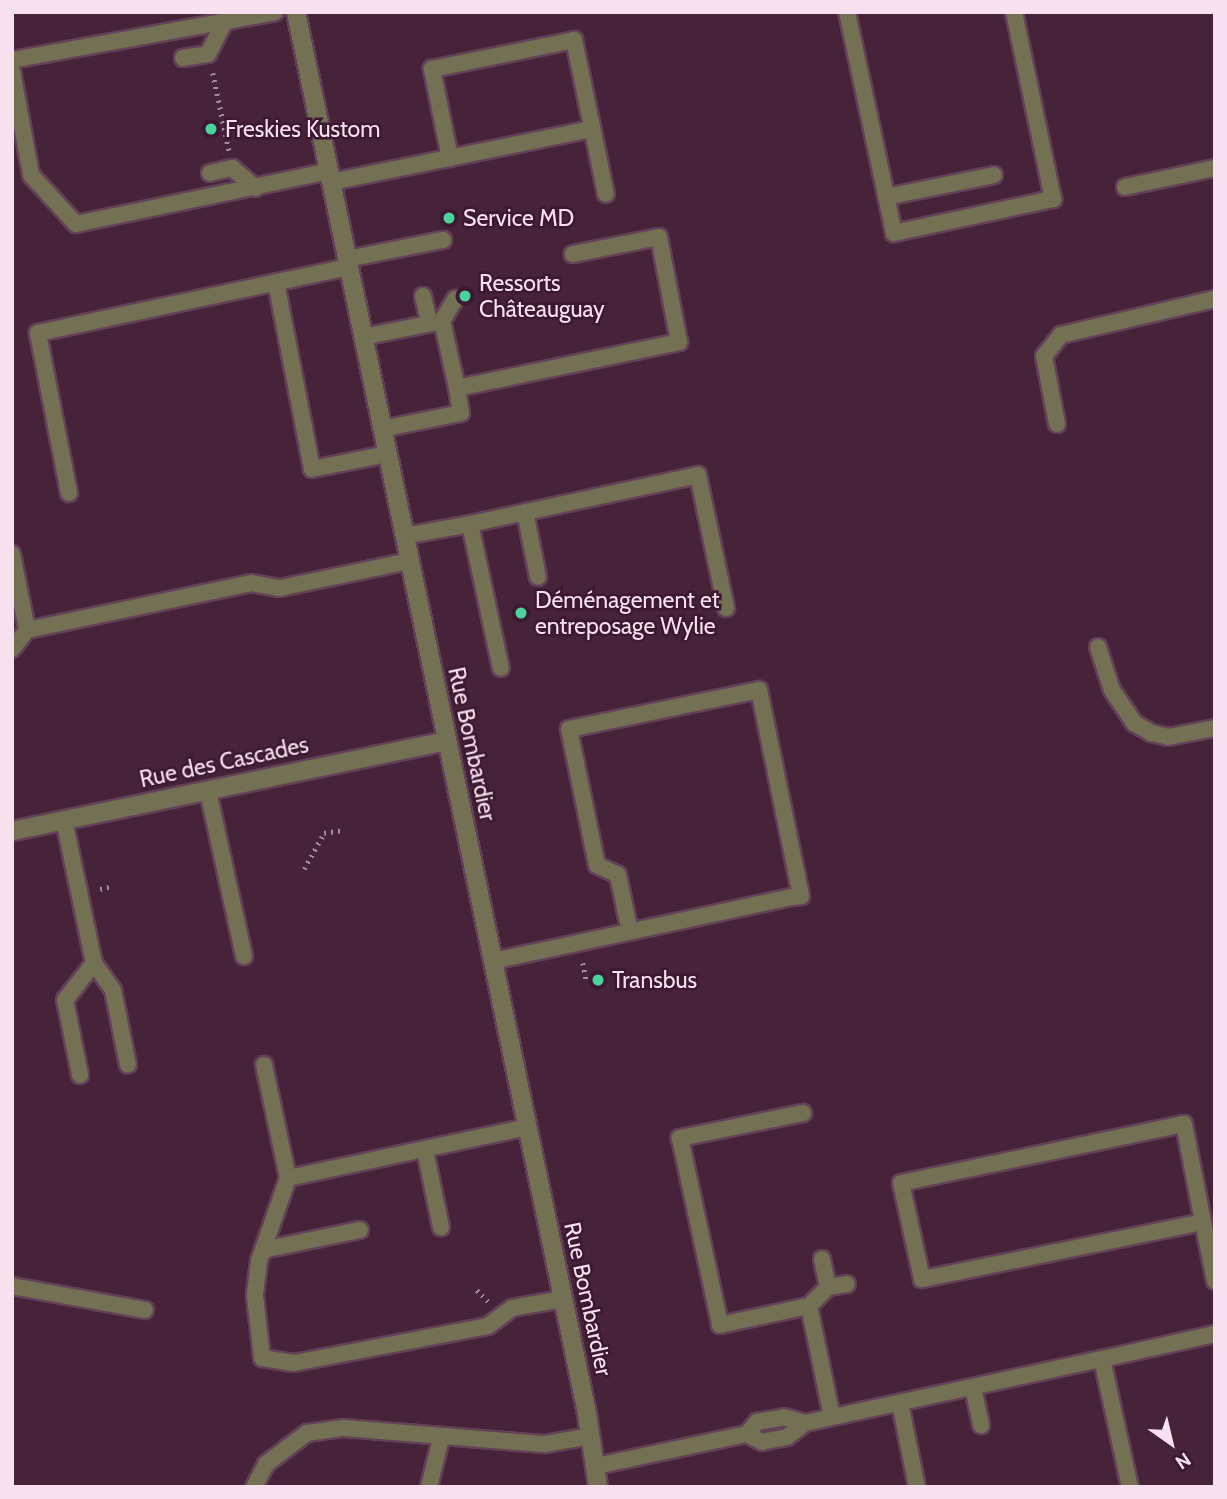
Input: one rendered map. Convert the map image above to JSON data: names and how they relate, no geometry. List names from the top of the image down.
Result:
{
  "streets": {
    "street": ["Rue Bombardier", "Rue des Cascades"]
  },
  "crossings": [
    ["Rue Bombardier", "Rue des Cascades"]
  ],
  "places": [
    "Freskies Kustom",
    "Service MD",
    "Ressorts Châteauguay",
    "Déménagement et entreposage Wylie",
    "Transbus"
  ],
  "north": "bottom right"
}
